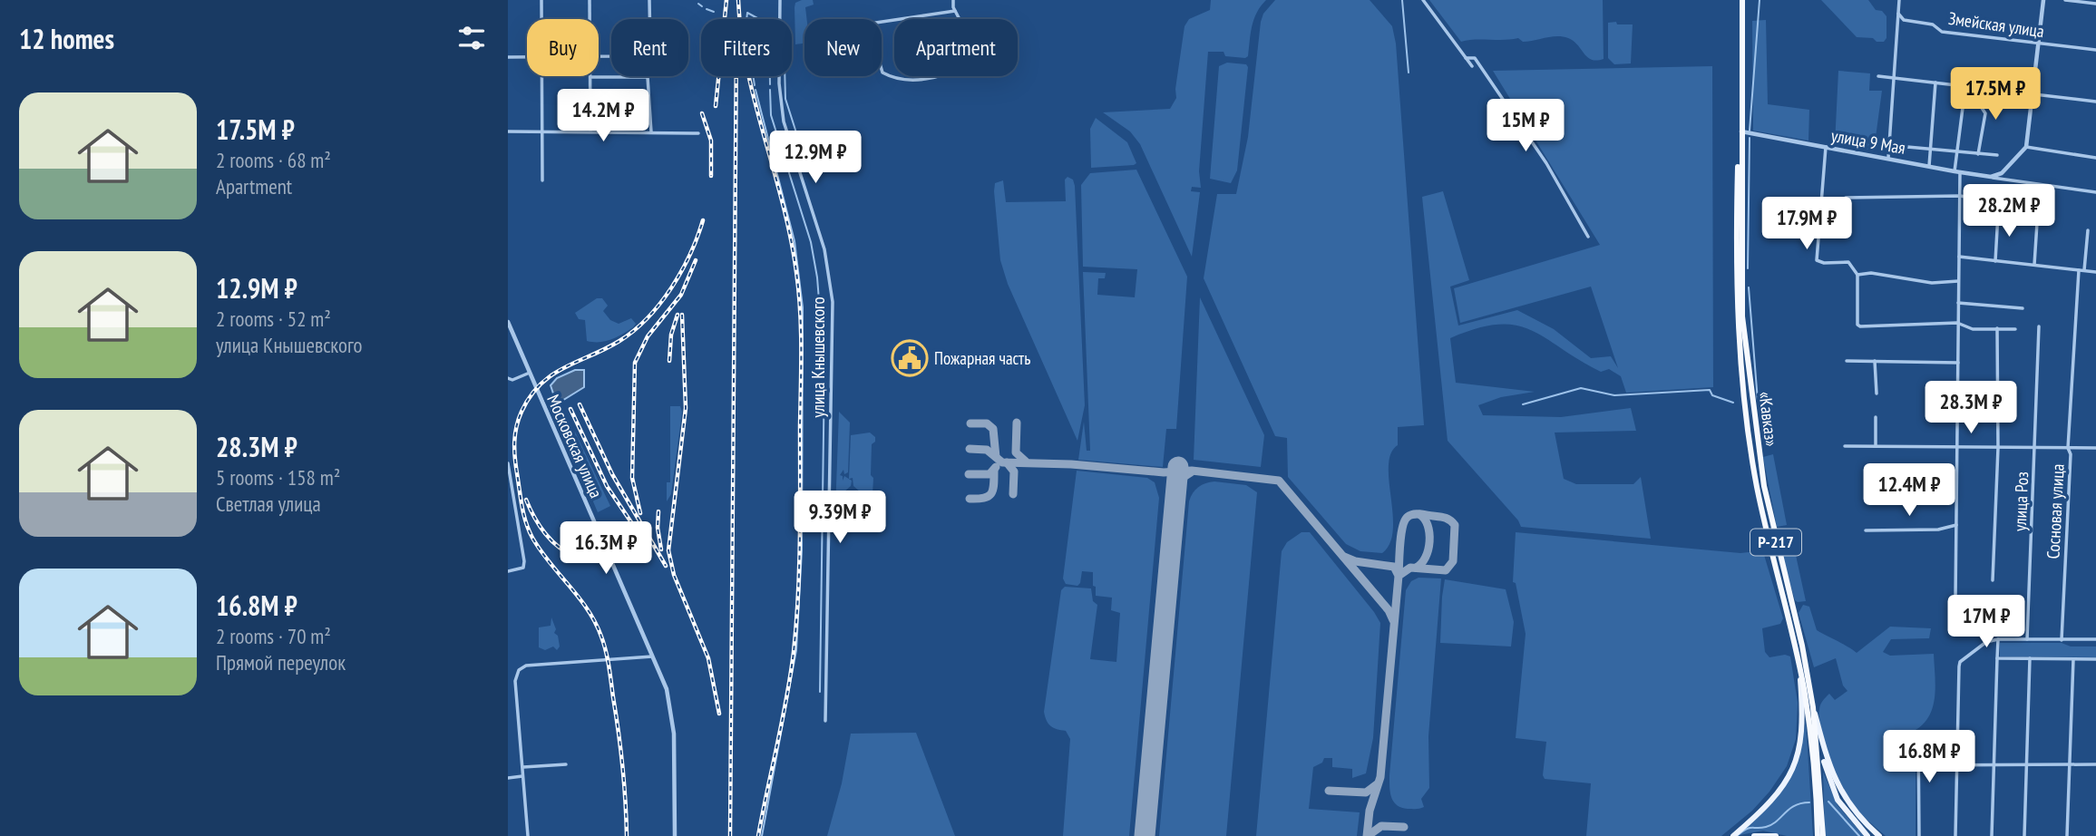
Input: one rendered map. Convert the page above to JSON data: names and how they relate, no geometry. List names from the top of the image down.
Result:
{
  "streets": {
    "highway": ["«Кавказ»", "Р-217"],
    "street": [
      "Змейская улица",
      "улица 9 Мая",
      "улица Кнышевского",
      "Московская улица",
      "улица Роз",
      "Сосновая улица"
    ]
  },
  "crossings": [
    ["улица 9 Мая", "«Кавказ»"]
  ],
  "places": {
    "public building": ["Пожарная часть"]
  },
  "page": {
    "heading": "12 homes",
    "chip": [
      "Buy",
      "Rent",
      "Filters",
      "New",
      "Apartment"
    ],
    "price": [
      "17.5M ₽",
      "14.2M ₽",
      "15M ₽",
      "12.9M ₽",
      "28.2M ₽",
      "17.9M ₽",
      "28.3M ₽",
      "12.4M ₽",
      "9.39M ₽",
      "16.3M ₽",
      "17M ₽",
      "16.8M ₽"
    ],
    "list": [
      {
        "name": "17.5M ₽",
        "note": "2 rooms · 68 m² · Apartment"
      },
      {
        "name": "12.9M ₽",
        "note": "2 rooms · 52 m² · улица Кнышевского"
      },
      {
        "name": "28.3M ₽",
        "note": "5 rooms · 158 m² · Светлая улица"
      },
      {
        "name": "16.8M ₽",
        "note": "2 rooms · 70 m² · Прямой переулок"
      }
    ]
  }
}
